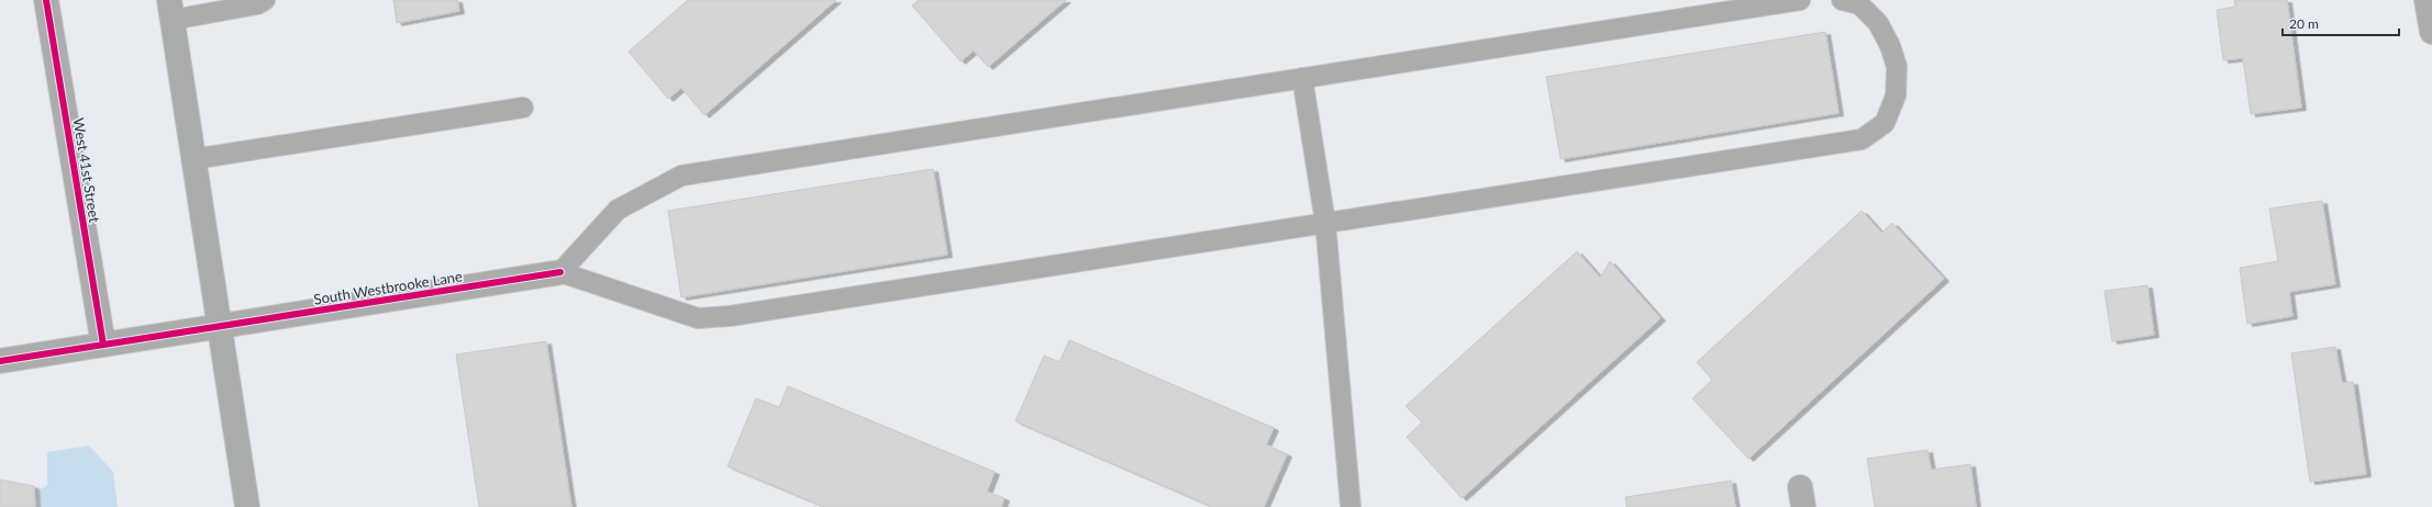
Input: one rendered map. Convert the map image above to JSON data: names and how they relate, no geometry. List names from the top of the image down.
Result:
{
  "streets": {
    "street": ["West 41st Street", "South Westbrooke Lane"]
  },
  "crossings": [
    ["West 41st Street", "South Westbrooke Lane"]
  ],
  "scale_bar": "20 m"
}
